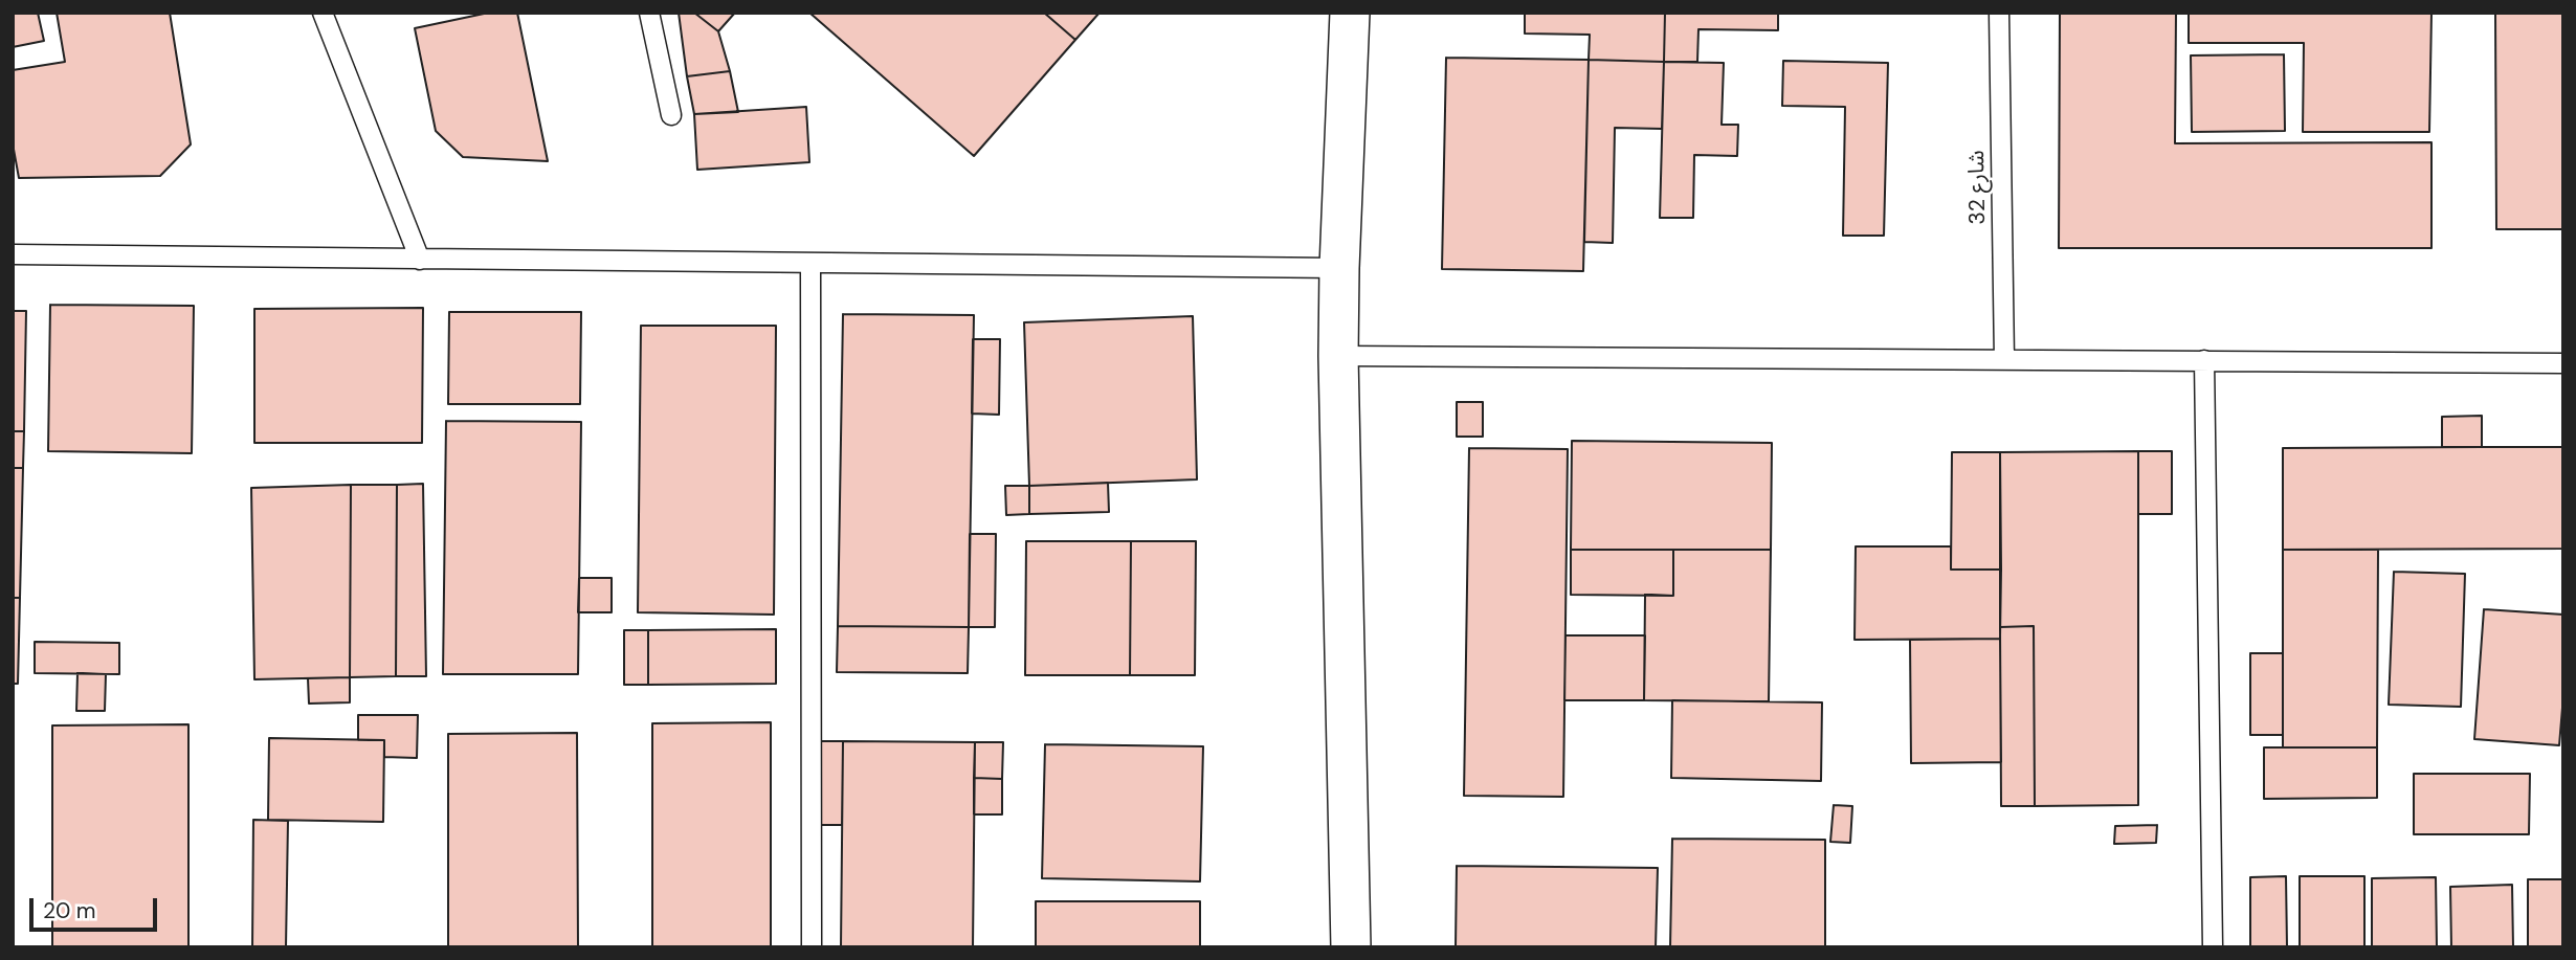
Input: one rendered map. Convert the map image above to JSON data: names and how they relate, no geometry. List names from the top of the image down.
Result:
{
  "streets": {
    "lane": ["شارع 32"]
  },
  "scale_bar": "20 m"
}
